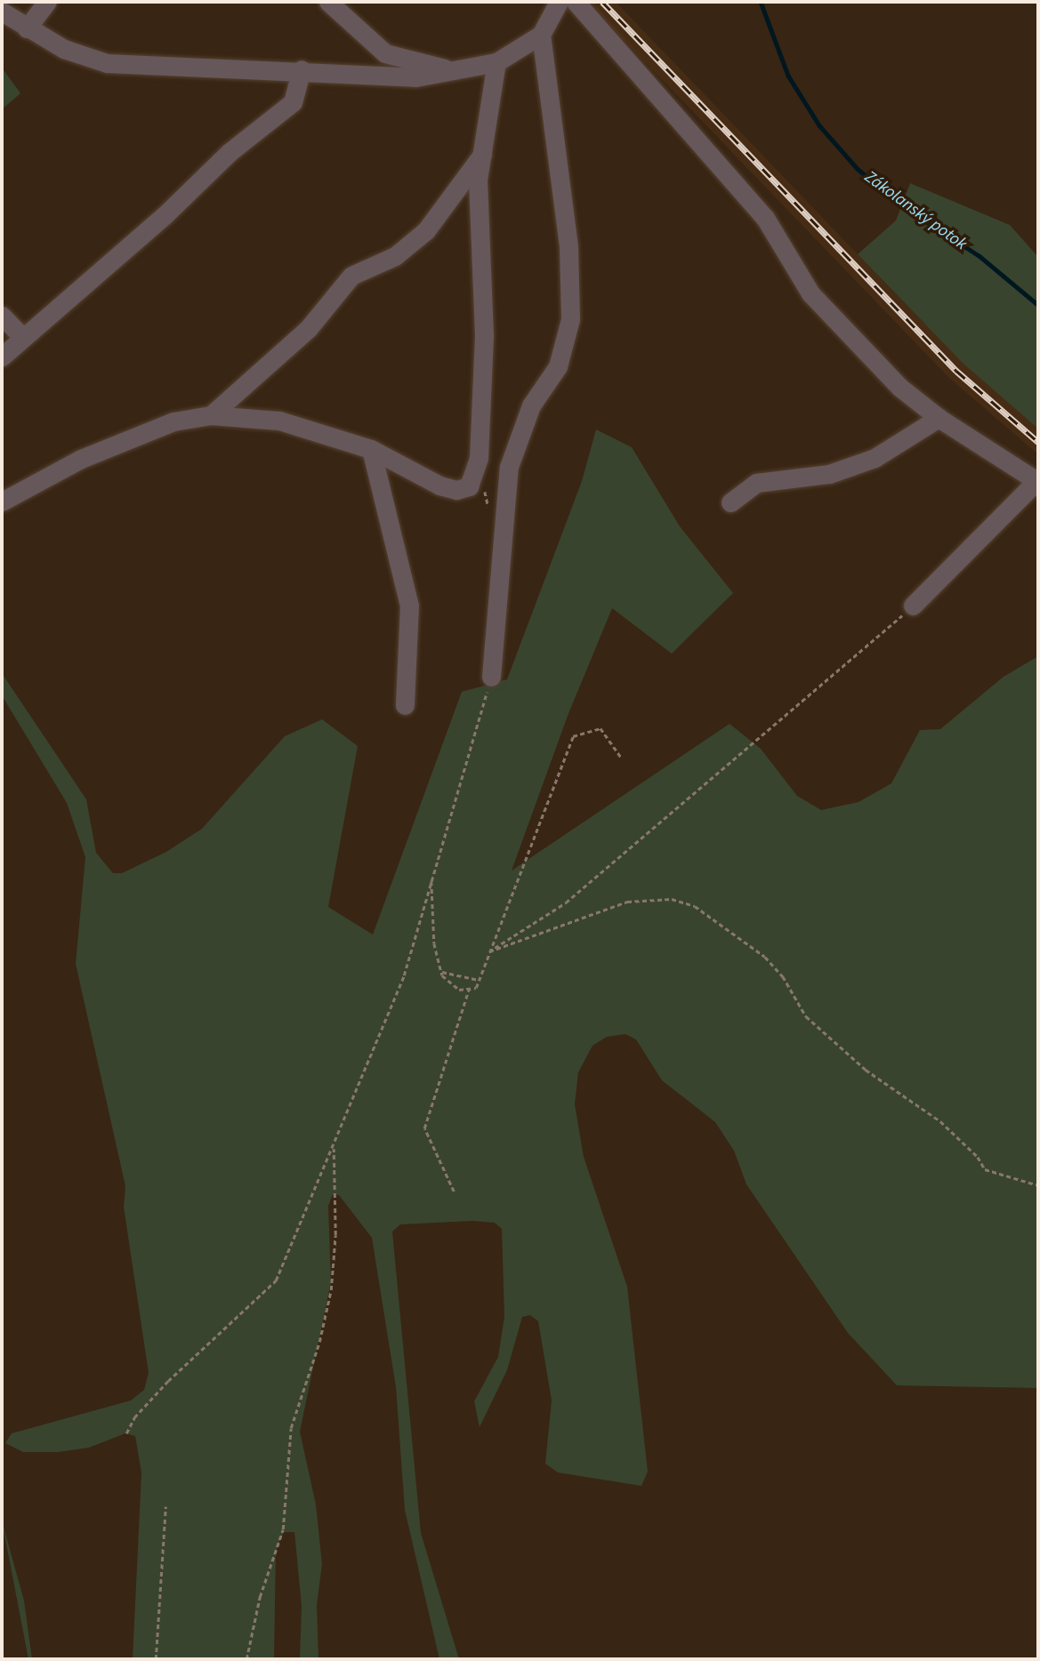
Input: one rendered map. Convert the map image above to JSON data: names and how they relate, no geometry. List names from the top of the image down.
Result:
{
  "water": ["Zákolanský potok"]
}
